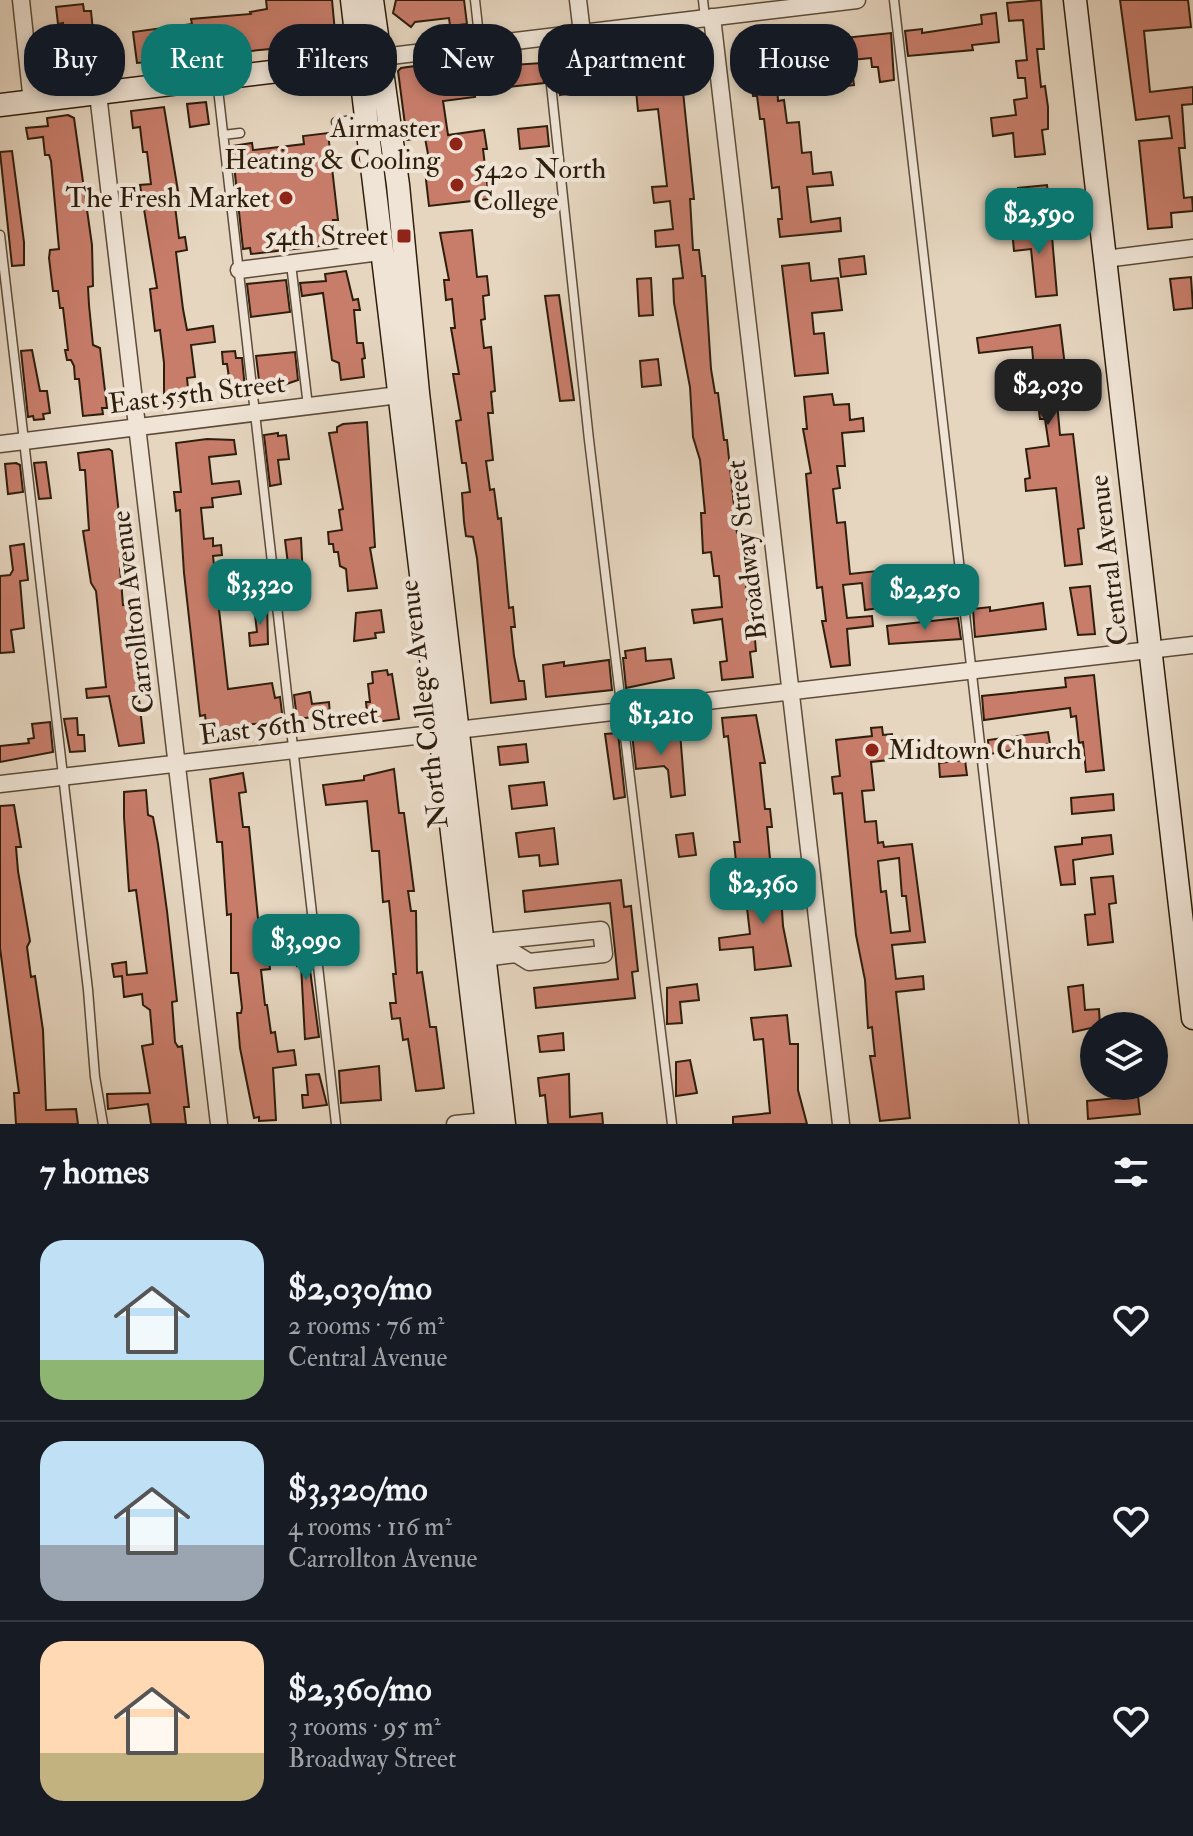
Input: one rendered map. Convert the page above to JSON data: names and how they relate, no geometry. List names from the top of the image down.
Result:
{
  "streets": {
    "main road": ["Central Avenue", "North College Avenue"],
    "street": [
      "East 55th Street",
      "Broadway Street",
      "Carrollton Avenue",
      "East 56th Street"
    ]
  },
  "crossings": [
    ["East 55th Street", "Carrollton Avenue"],
    ["East 55th Street", "North College Avenue"],
    ["Broadway Street", "East 56th Street"],
    ["Central Avenue", "East 56th Street"],
    ["Carrollton Avenue", "East 56th Street"],
    ["North College Avenue", "East 56th Street"]
  ],
  "places": {
    "other": [
      "Airmaster Heating & Cooling",
      "5420 North College",
      "The Fresh Market",
      "Midtown Church"
    ],
    "transit": ["54th Street"]
  },
  "page": {
    "chip": [
      "Buy",
      "Rent",
      "Filters",
      "New",
      "Apartment",
      "House"
    ],
    "price": [
      "$2,590",
      "$2,030",
      "$3,320",
      "$2,250",
      "$1,210",
      "$2,360",
      "$3,090"
    ],
    "heading": "7 homes",
    "list": [
      {
        "name": "$2,030/mo",
        "note": "2 rooms · 76 m² · Central Avenue"
      },
      {
        "name": "$3,320/mo",
        "note": "4 rooms · 116 m² · Carrollton Avenue"
      },
      {
        "name": "$2,360/mo",
        "note": "3 rooms · 95 m² · Broadway Street"
      }
    ]
  }
}
